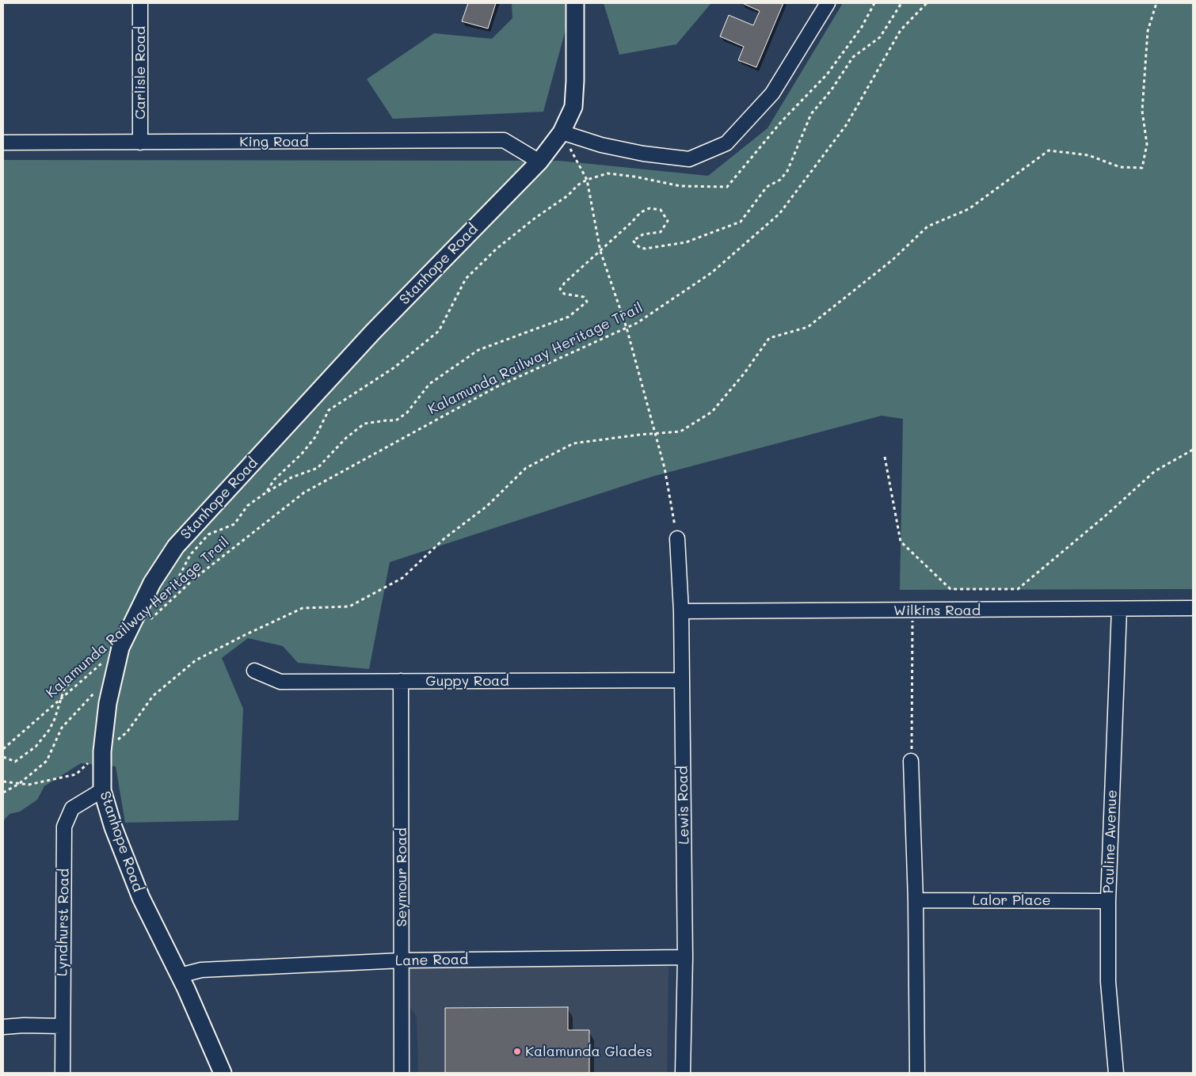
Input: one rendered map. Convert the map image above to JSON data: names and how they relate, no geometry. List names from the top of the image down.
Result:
{
  "streets": {
    "street": [
      "Carlisle Road",
      "King Road",
      "Stanhope Road",
      "Wilkins Road",
      "Guppy Road",
      "Lewis Road",
      "Pauline Avenue",
      "Seymour Road",
      "Lalor Place",
      "Lyndhurst Road",
      "Lane Road"
    ],
    "path": ["Kalamunda Railway Heritage Trail"]
  },
  "crossings": [
    ["Carlisle Road", "King Road"],
    ["King Road", "Stanhope Road"],
    ["Stanhope Road", "Lyndhurst Road"],
    ["Stanhope Road", "Lane Road"],
    ["Wilkins Road", "Lewis Road"],
    ["Wilkins Road", "Pauline Avenue"],
    ["Guppy Road", "Lewis Road"],
    ["Guppy Road", "Seymour Road"],
    ["Lewis Road", "Lane Road"],
    ["Pauline Avenue", "Lalor Place"],
    ["Seymour Road", "Lane Road"]
  ],
  "places": ["Kalamunda Glades"]
}
